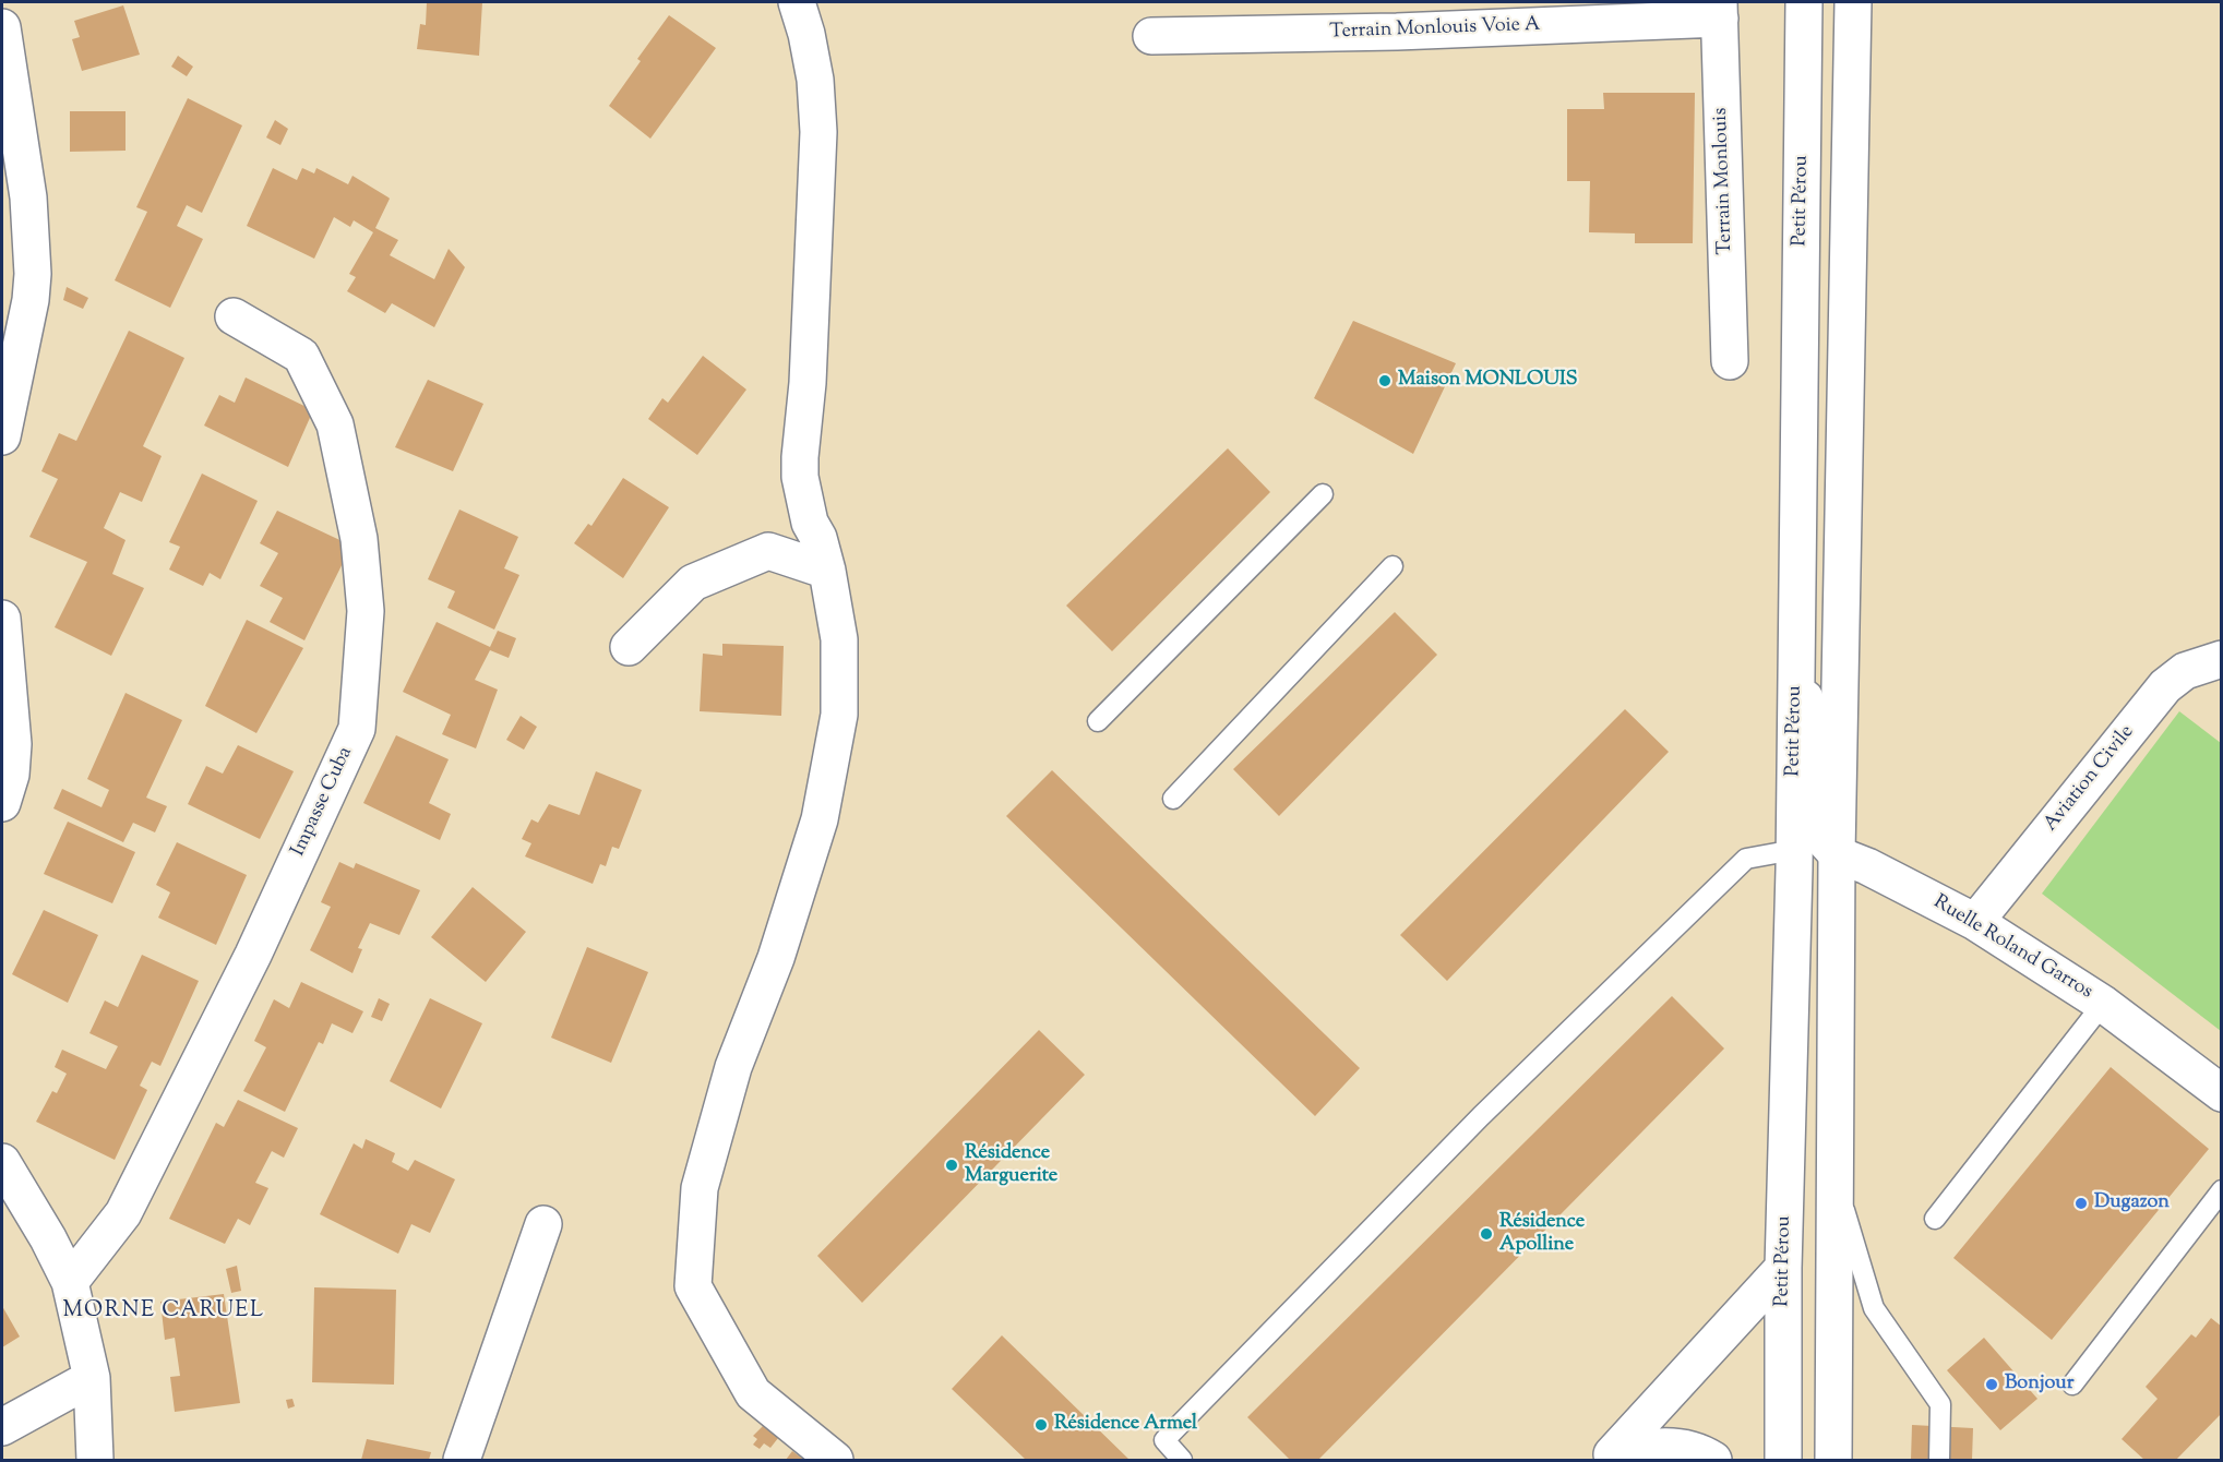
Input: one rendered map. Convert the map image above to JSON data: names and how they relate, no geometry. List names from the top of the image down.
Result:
{
  "streets": {
    "main road": [
      "Terrain Monlouis Voie A",
      "Terrain Monlouis",
      "Petit Pérou",
      "Aviation Civile",
      "Impasse Cuba",
      "Ruelle Roland Garros"
    ]
  },
  "crossings": [
    ["Terrain Monlouis Voie A", "Terrain Monlouis"],
    ["Petit Pérou", "Ruelle Roland Garros"],
    ["Aviation Civile", "Ruelle Roland Garros"]
  ],
  "districts": ["MORNE CARUEL"],
  "places": [
    "Maison MONLOUIS",
    "Résidence Marguerite",
    "Dugazon",
    "Résidence Apolline",
    "Bonjour",
    "Résidence Armel"
  ]
}
